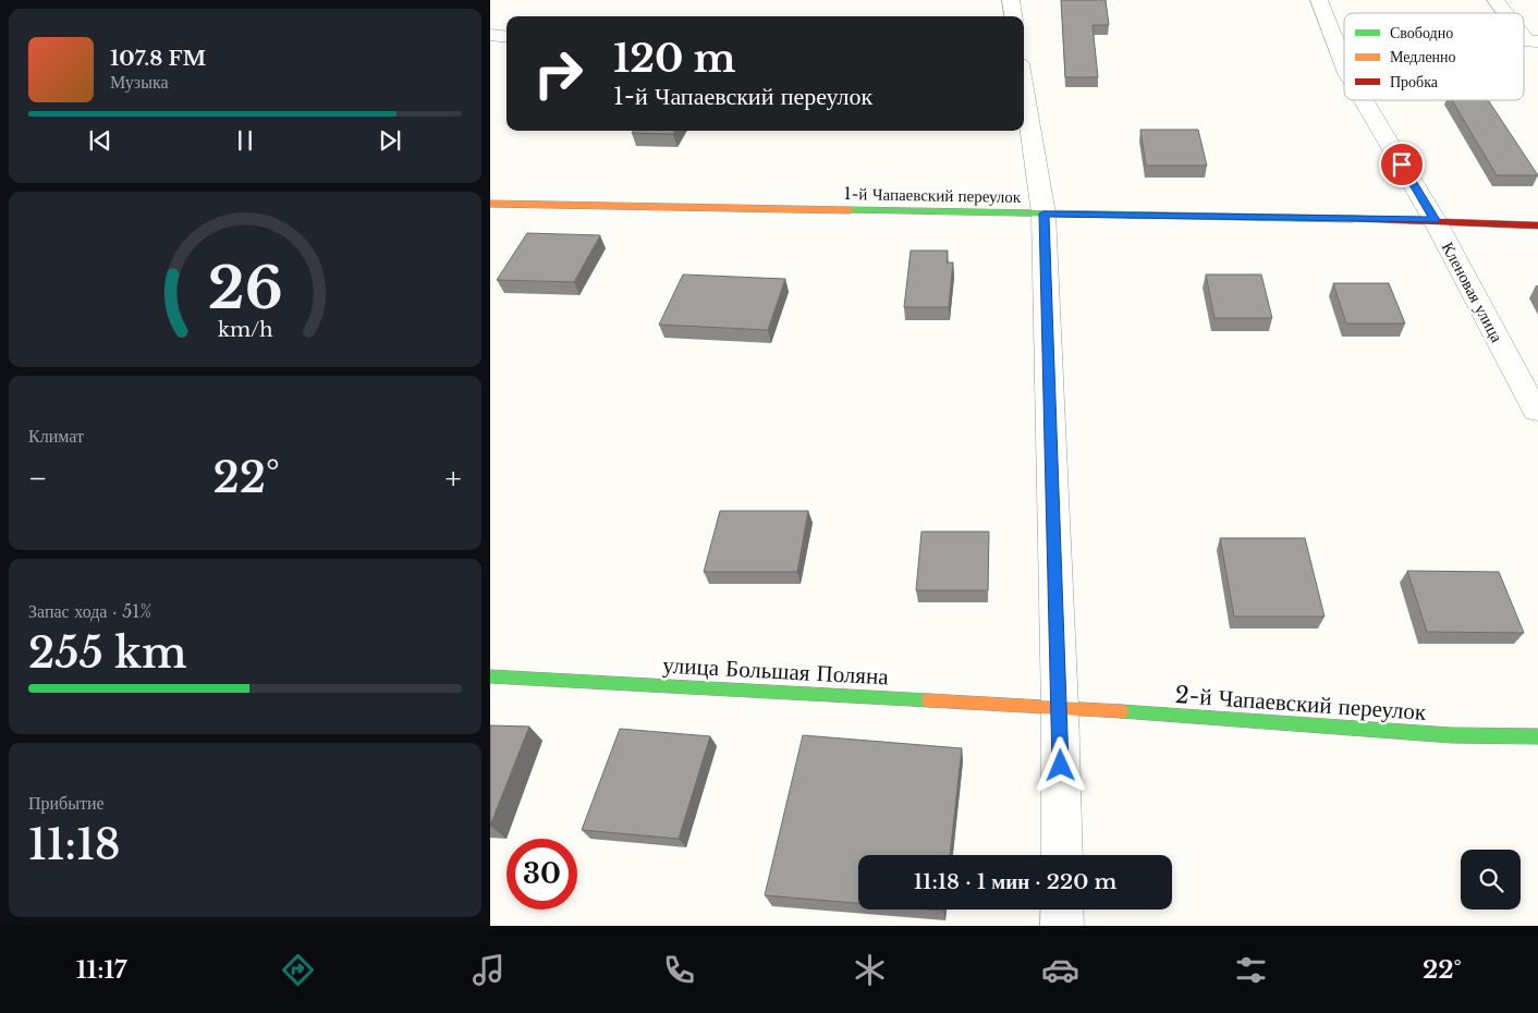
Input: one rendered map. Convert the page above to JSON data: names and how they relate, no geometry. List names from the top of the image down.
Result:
{
  "streets": {
    "street": [
      "1-й Чапаевский переулок",
      "Кленовая улица",
      "улица Большая Поляна",
      "2-й Чапаевский переулок"
    ]
  },
  "crossings": [
    ["1-й Чапаевский переулок", "Кленовая улица"],
    ["улица Большая Поляна", "2-й Чапаевский переулок"]
  ],
  "legend": ["Свободно", "Медленно", "Пробка"],
  "page": {
    "turn": ["120 m", "1-й Чапаевский переулок"],
    "song": ["107.8 FM", "Музыка"],
    "tile": [
      "Климат",
      ["Запас хода · 51%", "255 km"],
      ["Прибытие", "11:18"]
    ],
    "heat": ["−", "22°", "+"],
    "limit": "30",
    "trip": "11:18 · 1 мин · 220 m",
    "tabs": ["11:17", "22°"],
    "gauge": ["26", "km/h"]
  }
}
